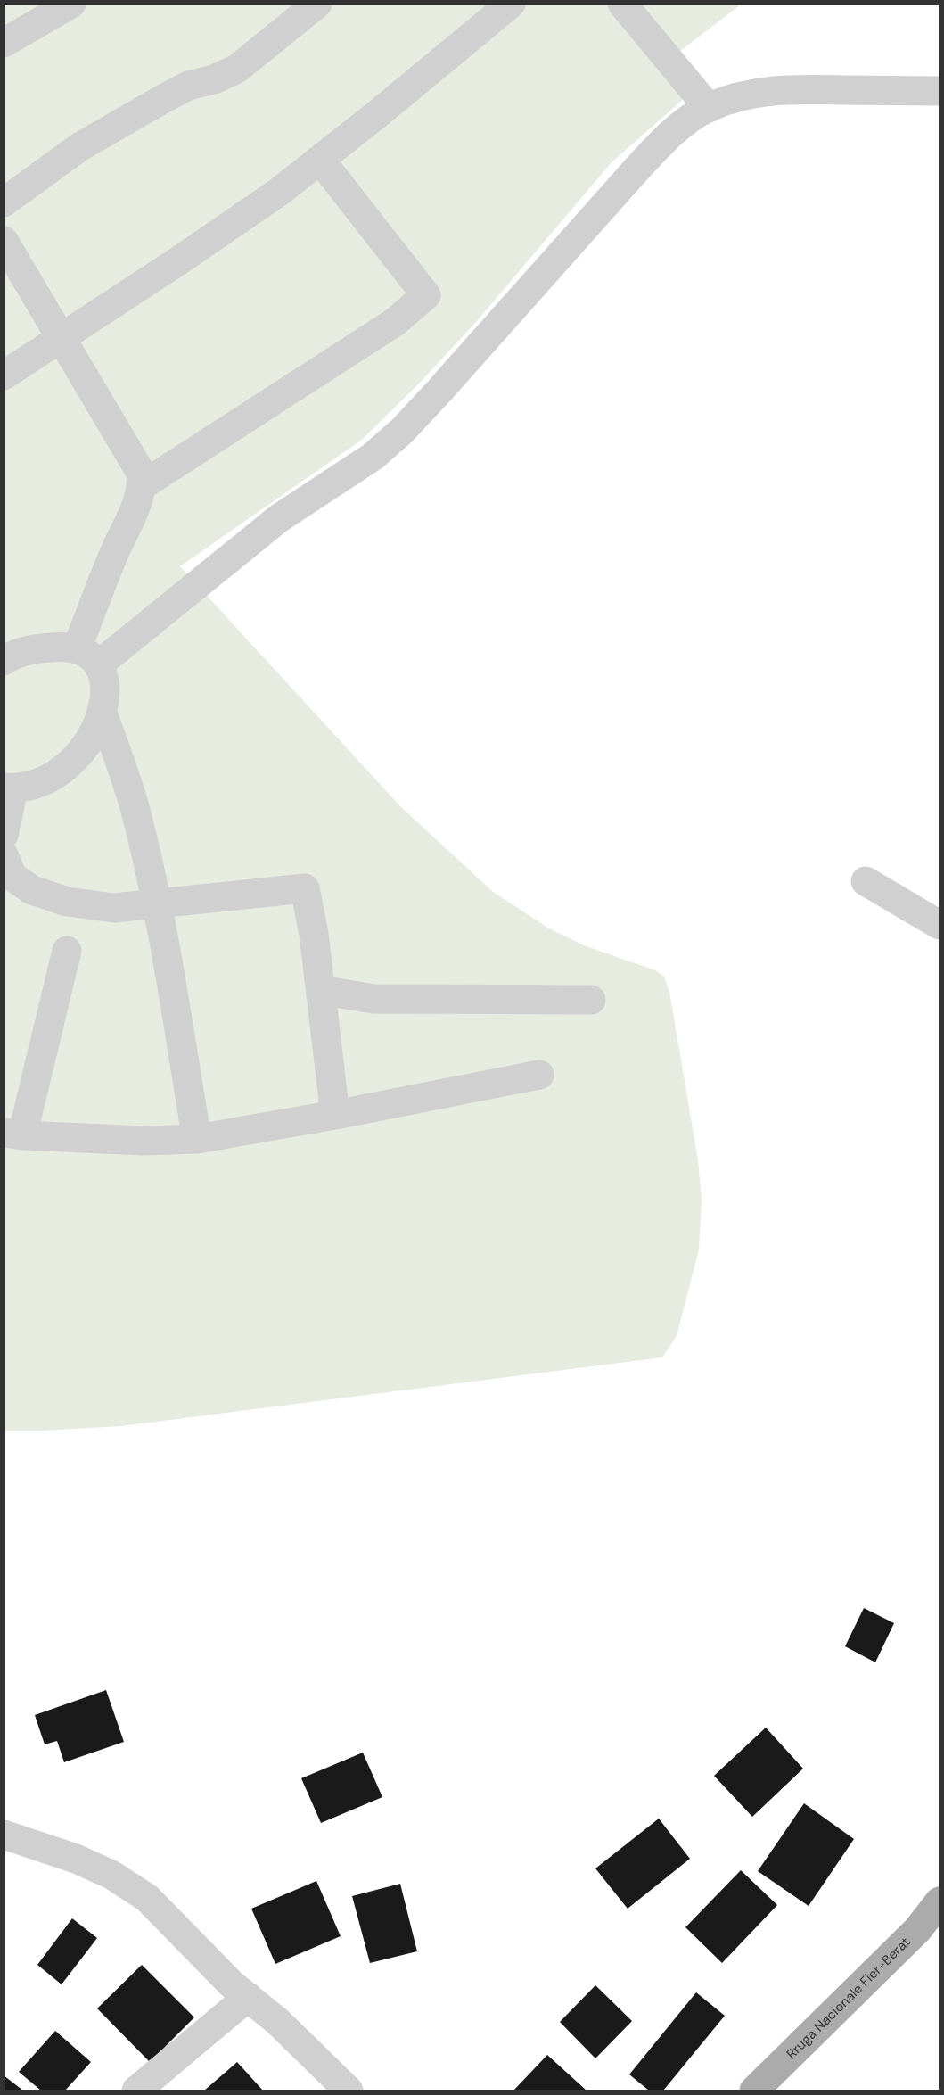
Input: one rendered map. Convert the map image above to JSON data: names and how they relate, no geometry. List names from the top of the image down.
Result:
{
  "streets": {
    "main road": ["Rruga Nacionale Fier-Berat"]
  }
}
